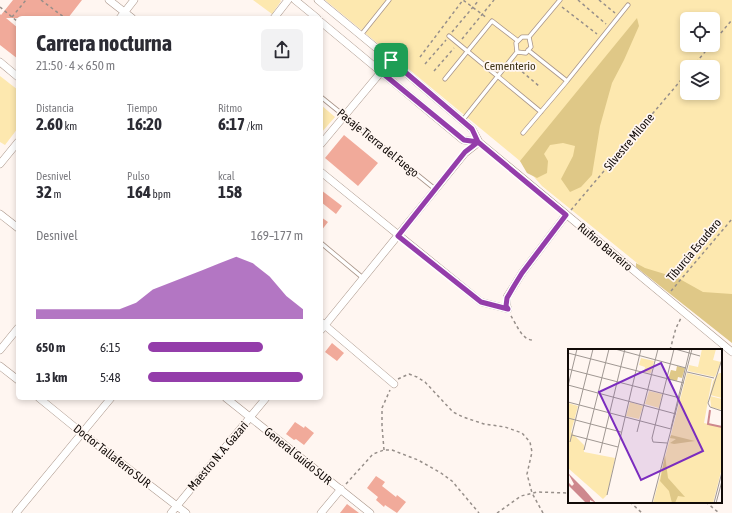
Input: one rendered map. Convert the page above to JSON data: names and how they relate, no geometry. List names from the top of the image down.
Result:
{
  "streets": {
    "street": [
      "Rufino Barreiro",
      "Doctor Tallaferro SUR",
      "Maestro N. A. Gazari",
      "General Guido SUR"
    ],
    "lane": ["Pasaje Tierra del Fuego"],
    "path": ["Silvestre Milone", "Tiburcia Escudero"]
  },
  "crossings": [
    ["Silvestre Milone", "Rufino Barreiro"],
    ["Doctor Tallaferro SUR", "Maestro N. A. Gazari"],
    ["Maestro N. A. Gazari", "General Guido SUR"]
  ],
  "parks": ["Cementerio"],
  "page": {
    "heading": ["Carrera nocturna", "21:50 · 4 × 650 m"],
    "stats": [
      ["Distancia", "2.60 km"],
      ["Tiempo", "16:20"],
      ["Ritmo", "6:17 /km"],
      ["Desnivel", "32 m"],
      ["Pulso", "164 bpm"],
      ["kcal", "158"]
    ],
    "chart": ["Desnivel", "169–177 m"],
    "list": [
      {
        "name": "650 m",
        "note": "6:15"
      },
      {
        "name": "1.3 km",
        "note": "5:48"
      }
    ]
  }
}
